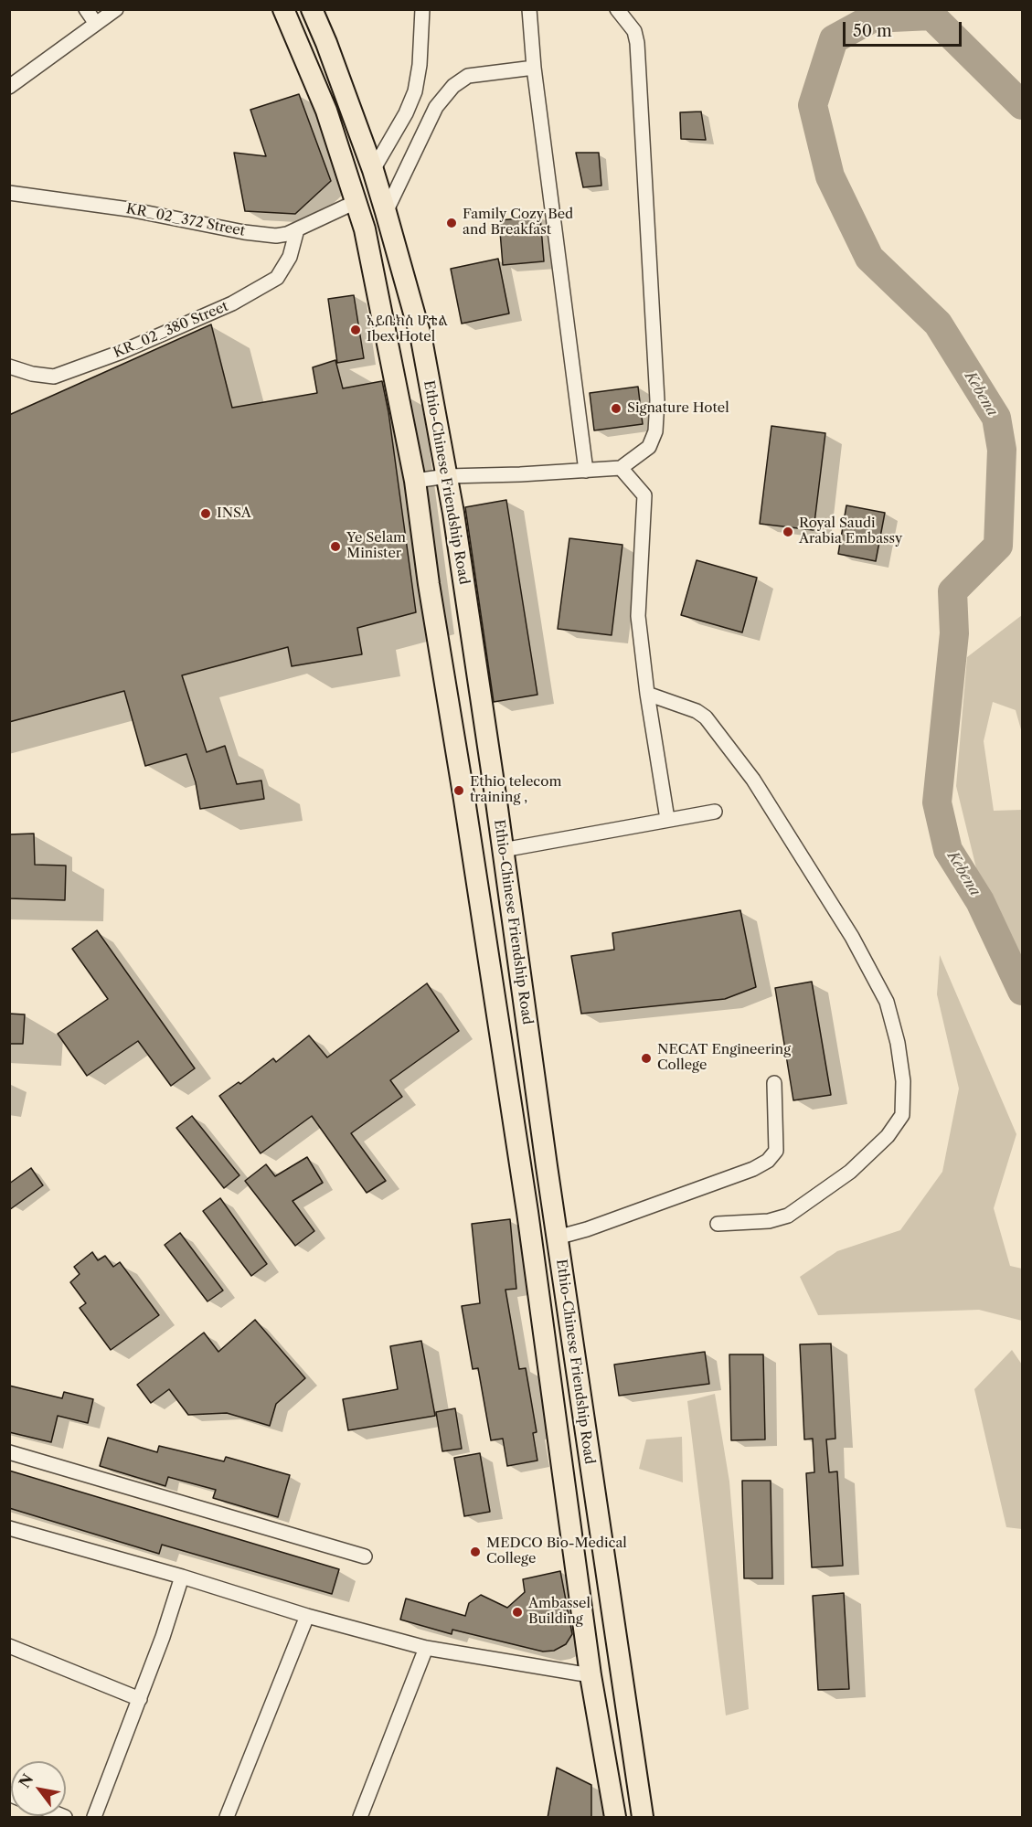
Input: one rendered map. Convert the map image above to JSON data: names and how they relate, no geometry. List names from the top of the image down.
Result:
{
  "streets": {
    "main road": ["Ethio-Chinese Friendship Road"],
    "street": ["KR_02_372 Street", "KR_02_380 Street"]
  },
  "crossings": [
    ["KR_02_372 Street", "KR_02_380 Street"],
    ["KR_02_372 Street", "Ethio-Chinese Friendship Road"]
  ],
  "water": ["Kebena"],
  "places": [
    "Family Cozy Bed and Breakfast",
    "አይቤክስ ሆቴል Ibex Hotel",
    "Signature Hotel",
    "INSA",
    "Royal Saudi Arabia Embassy",
    "Ye Selam Minister",
    "Ethio telecom training ,",
    "NECAT Engineering College",
    "MEDCO Bio-Medical College",
    "Ambassel Building"
  ],
  "scale_bar": "50 m",
  "north": "top left"
}
